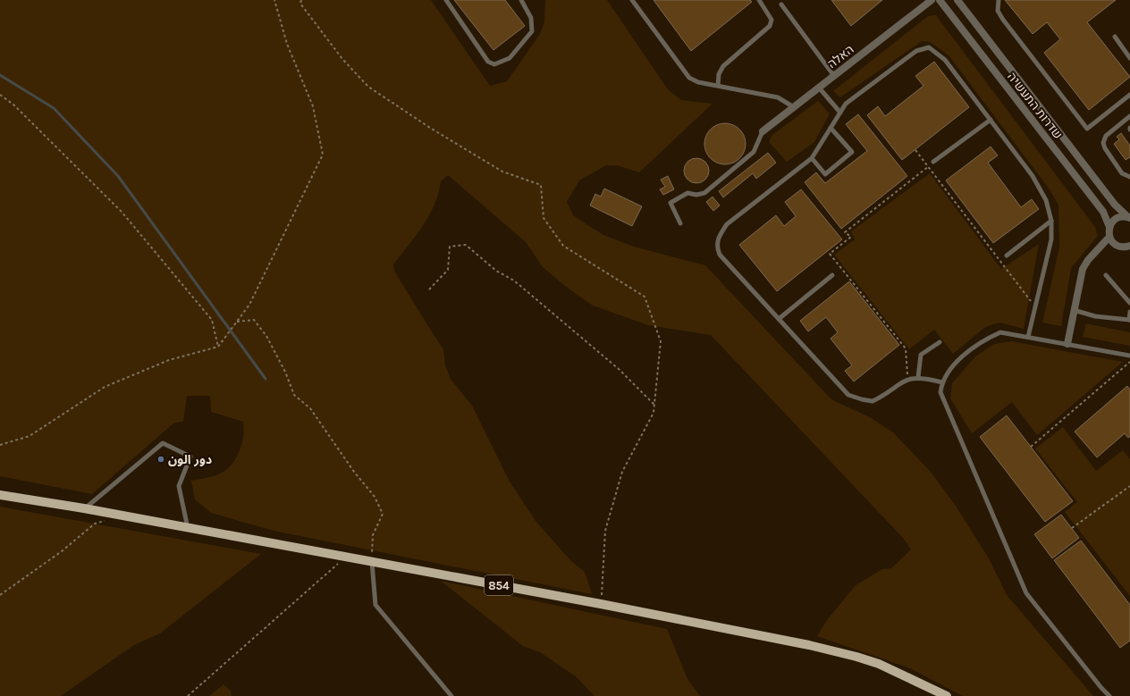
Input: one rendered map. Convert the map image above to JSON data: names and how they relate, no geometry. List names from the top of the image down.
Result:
{
  "streets": {
    "main road": ["854"],
    "street": ["האלה", "שדרות התעשיה"]
  },
  "places": ["دور الون"]
}
